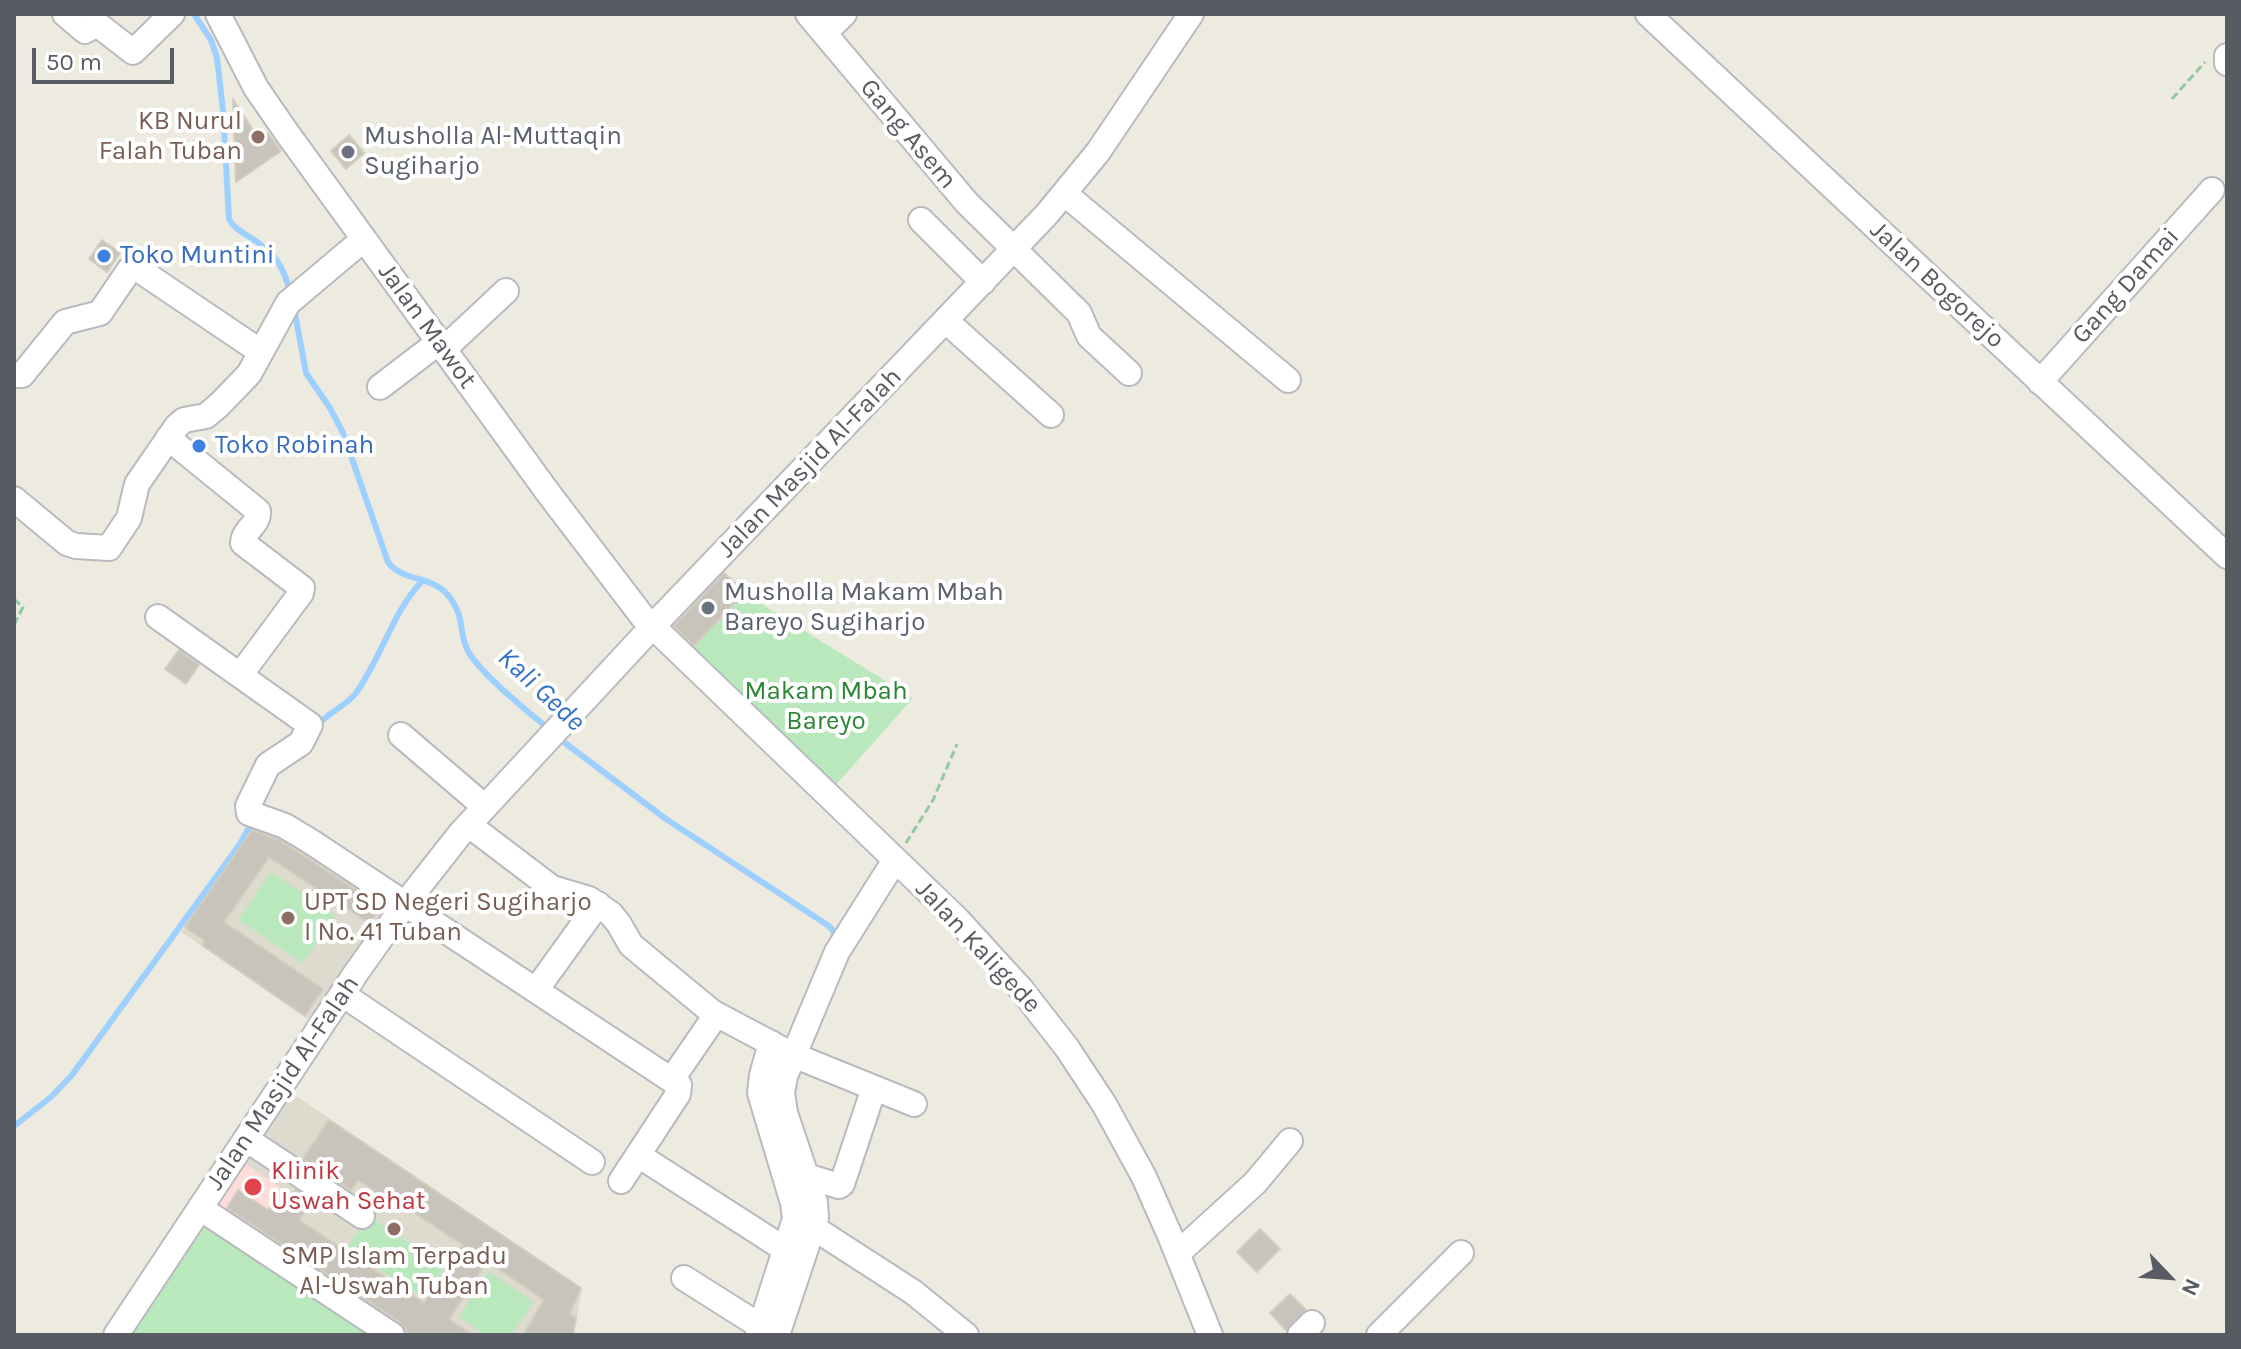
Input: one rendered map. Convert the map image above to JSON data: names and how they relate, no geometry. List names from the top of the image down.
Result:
{
  "streets": {
    "street": [
      "Gang Asem",
      "Jalan Bogorejo",
      "Gang Damai",
      "Jalan Mawot",
      "Jalan Masjid Al-Falah",
      "Jalan Kaligede"
    ]
  },
  "crossings": [
    ["Gang Asem", "Jalan Masjid Al-Falah"],
    ["Jalan Bogorejo", "Gang Damai"],
    ["Jalan Mawot", "Jalan Masjid Al-Falah"],
    ["Jalan Mawot", "Jalan Kaligede"],
    ["Jalan Masjid Al-Falah", "Jalan Kaligede"]
  ],
  "water": ["Kali Gede"],
  "parks": ["Makam Mbah Bareyo"],
  "places": [
    "KB Nurul Falah Tuban",
    "Musholla Al-Muttaqin Sugiharjo",
    "Toko Muntini",
    "Toko Robinah",
    "Musholla Makam Mbah Bareyo Sugiharjo",
    "UPT SD Negeri Sugiharjo I No. 41 Tuban",
    "Klinik Uswah Sehat",
    "SMP Islam Terpadu Al-Uswah Tuban"
  ],
  "scale_bar": "50 m",
  "north": "bottom right"
}
